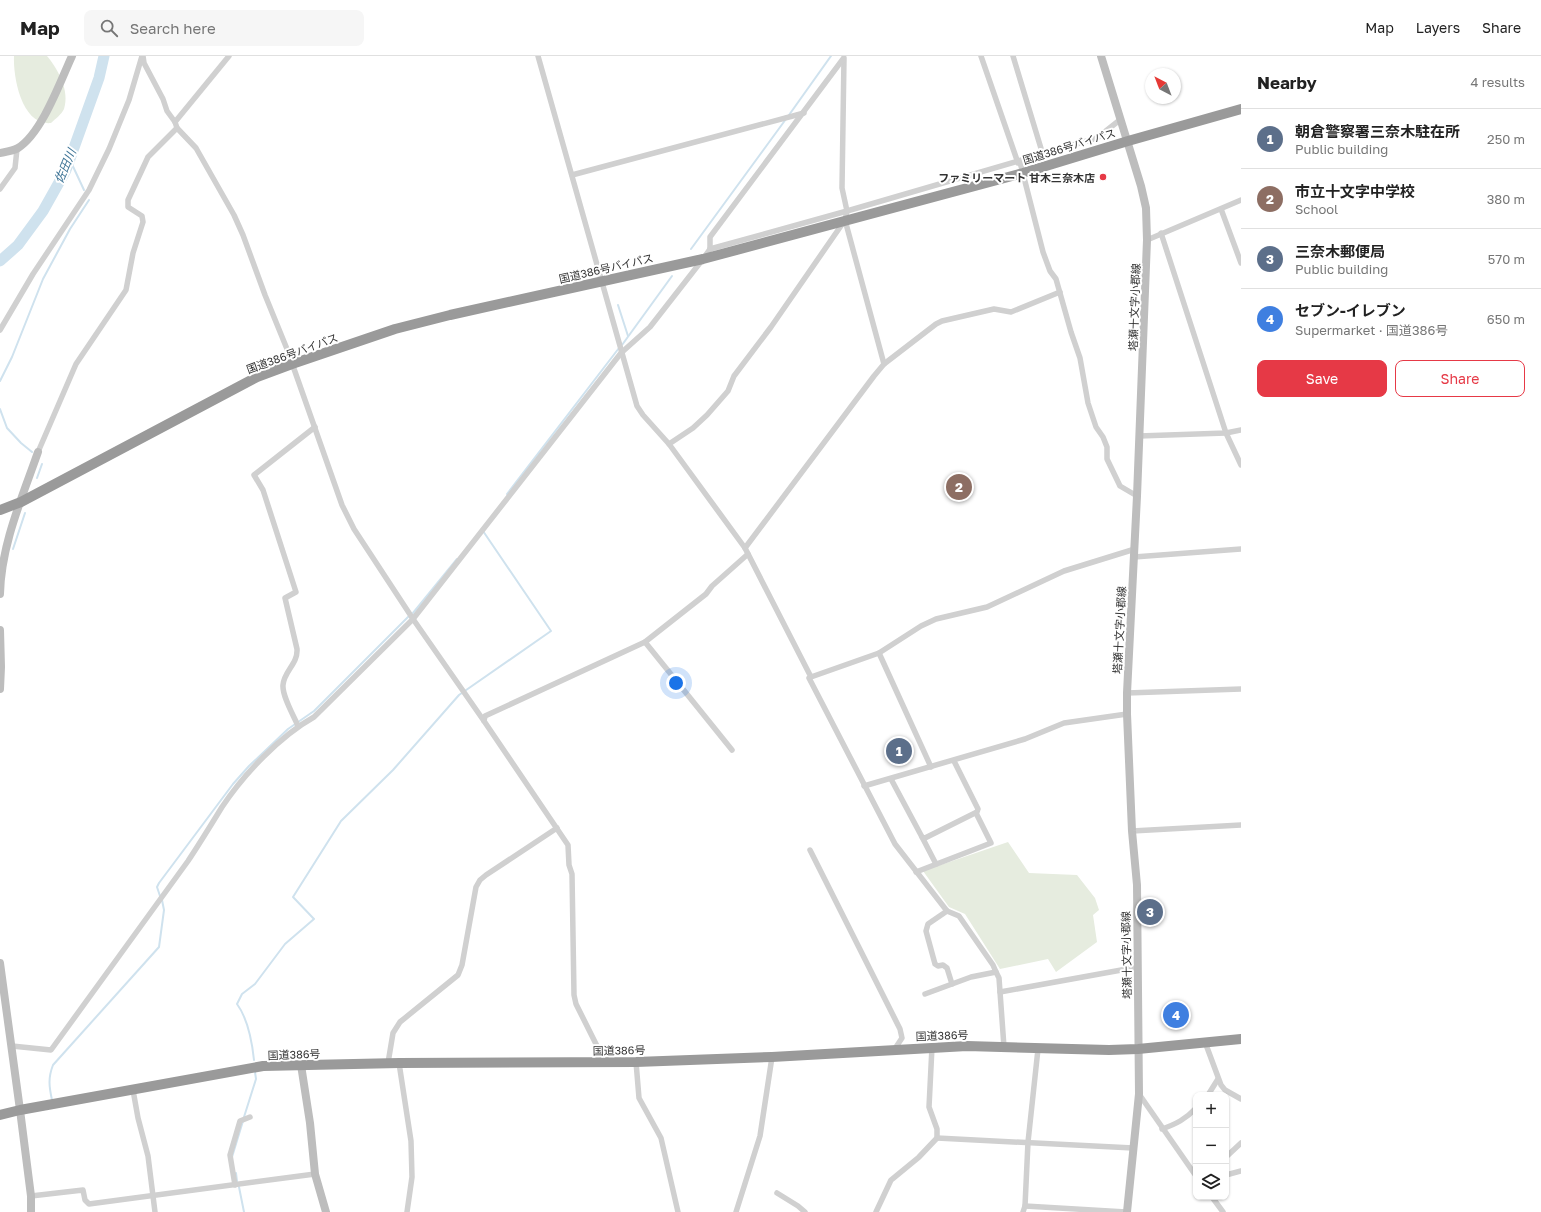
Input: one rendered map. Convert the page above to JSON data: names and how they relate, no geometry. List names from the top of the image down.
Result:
{
  "streets": {
    "highway": ["国道386号バイパス", "国道386号"],
    "main road": ["塔瀬十文字小郡線"]
  },
  "crossings": [
    ["国道386号バイパス", "塔瀬十文字小郡線"],
    ["塔瀬十文字小郡線", "国道386号"]
  ],
  "water": ["佐田川"],
  "places": ["ファミリーマート 甘木三奈木店"],
  "north": "top left",
  "page": {
    "header": "Map",
    "search": "Search here",
    "nav": ["Map", "Layers", "Share"],
    "heading": ["Nearby", "4 results"],
    "list": [
      {
        "mark": "1",
        "name": "朝倉警察署三奈木駐在所",
        "note": "Public building",
        "value": "250 m"
      },
      {
        "mark": "2",
        "name": "市立十文字中学校",
        "note": "School",
        "value": "380 m"
      },
      {
        "mark": "3",
        "name": "三奈木郵便局",
        "note": "Public building",
        "value": "570 m"
      },
      {
        "mark": "4",
        "name": "セブン-イレブン",
        "note": "Supermarket · 国道386号",
        "value": "650 m"
      }
    ],
    "buttons": ["Save", "Share"],
    "pins": [
      "2",
      "1",
      "3",
      "4"
    ],
    "map_buttons": ["+", "−"]
  }
}
